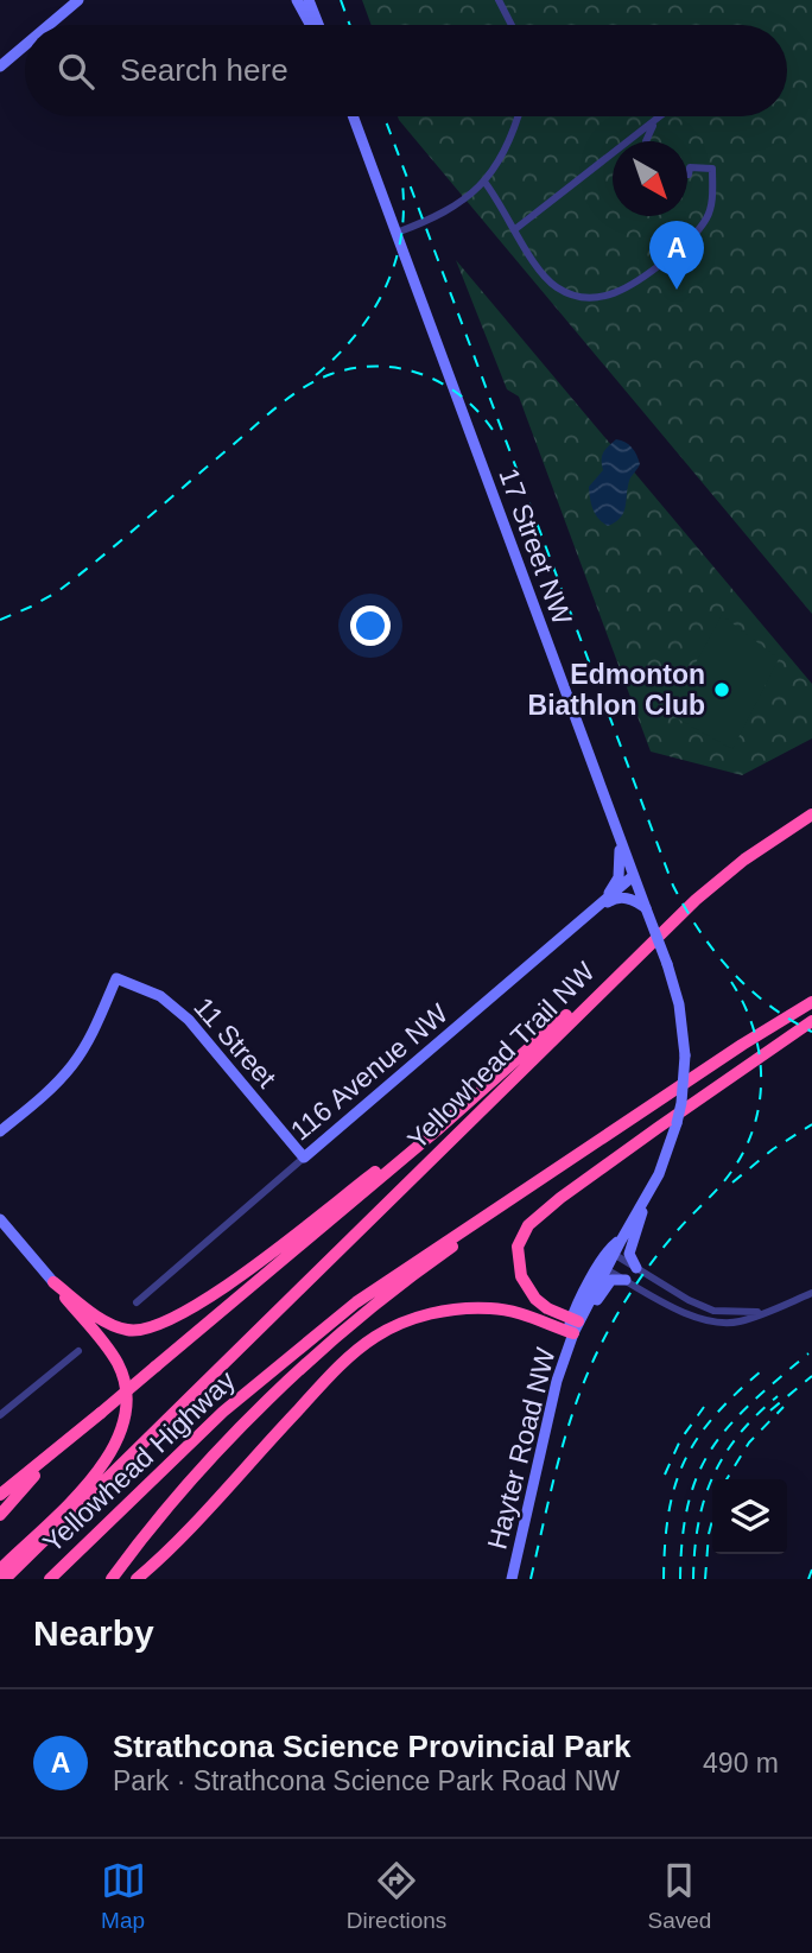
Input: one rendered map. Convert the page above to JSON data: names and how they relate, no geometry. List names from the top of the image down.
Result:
{
  "streets": {
    "highway": ["Yellowhead Trail NW", "Yellowhead Highway"],
    "main road": [
      "17 Street NW",
      "11 Street",
      "116 Avenue NW",
      "Hayter Road NW"
    ]
  },
  "crossings": [
    ["17 Street NW", "116 Avenue NW"],
    ["17 Street NW", "Hayter Road NW"],
    ["11 Street", "116 Avenue NW"]
  ],
  "places": ["Edmonton Biathlon Club"],
  "north": "bottom right",
  "page": {
    "search": "Search here",
    "pins": "A",
    "heading": "Nearby",
    "list": [
      {
        "mark": "A",
        "name": "Strathcona Science Provincial Park",
        "note": "Park · Strathcona Science Park Road NW",
        "value": "490 m"
      }
    ],
    "nav": ["Map", "Directions", "Saved"]
  }
}
